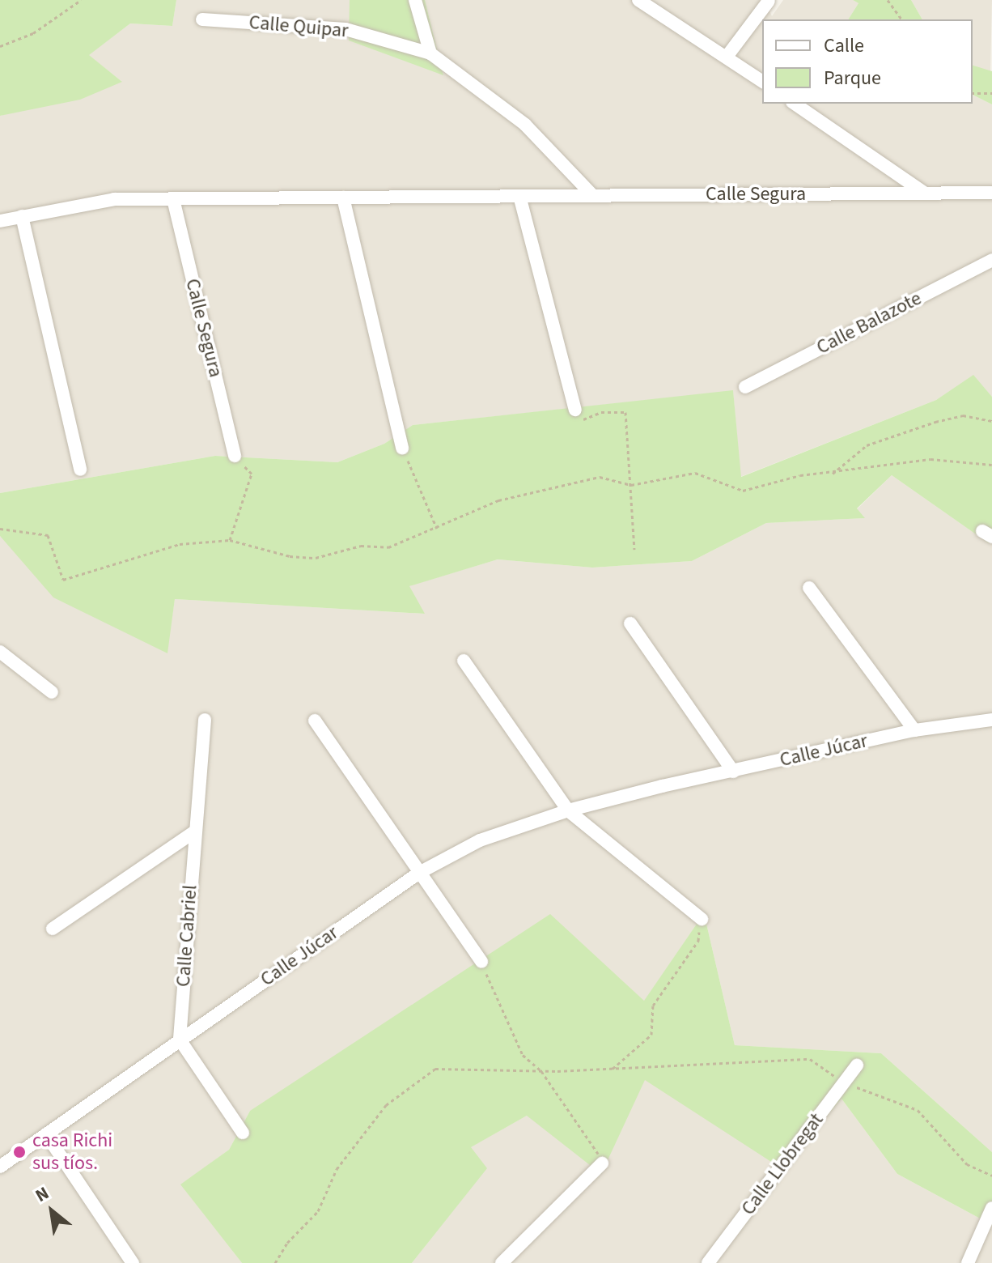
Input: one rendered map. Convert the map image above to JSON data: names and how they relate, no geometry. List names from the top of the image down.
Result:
{
  "streets": {
    "street": [
      "Calle Quipar",
      "Calle Segura",
      "Calle Balazote",
      "Calle Júcar",
      "Calle Cabriel",
      "Calle Llobregat"
    ]
  },
  "crossings": [
    ["Calle Quipar", "Calle Segura"],
    ["Calle Júcar", "Calle Cabriel"]
  ],
  "places": ["casa Richi sus tíos."],
  "legend": ["Calle", "Parque"],
  "north": "top left"
}
